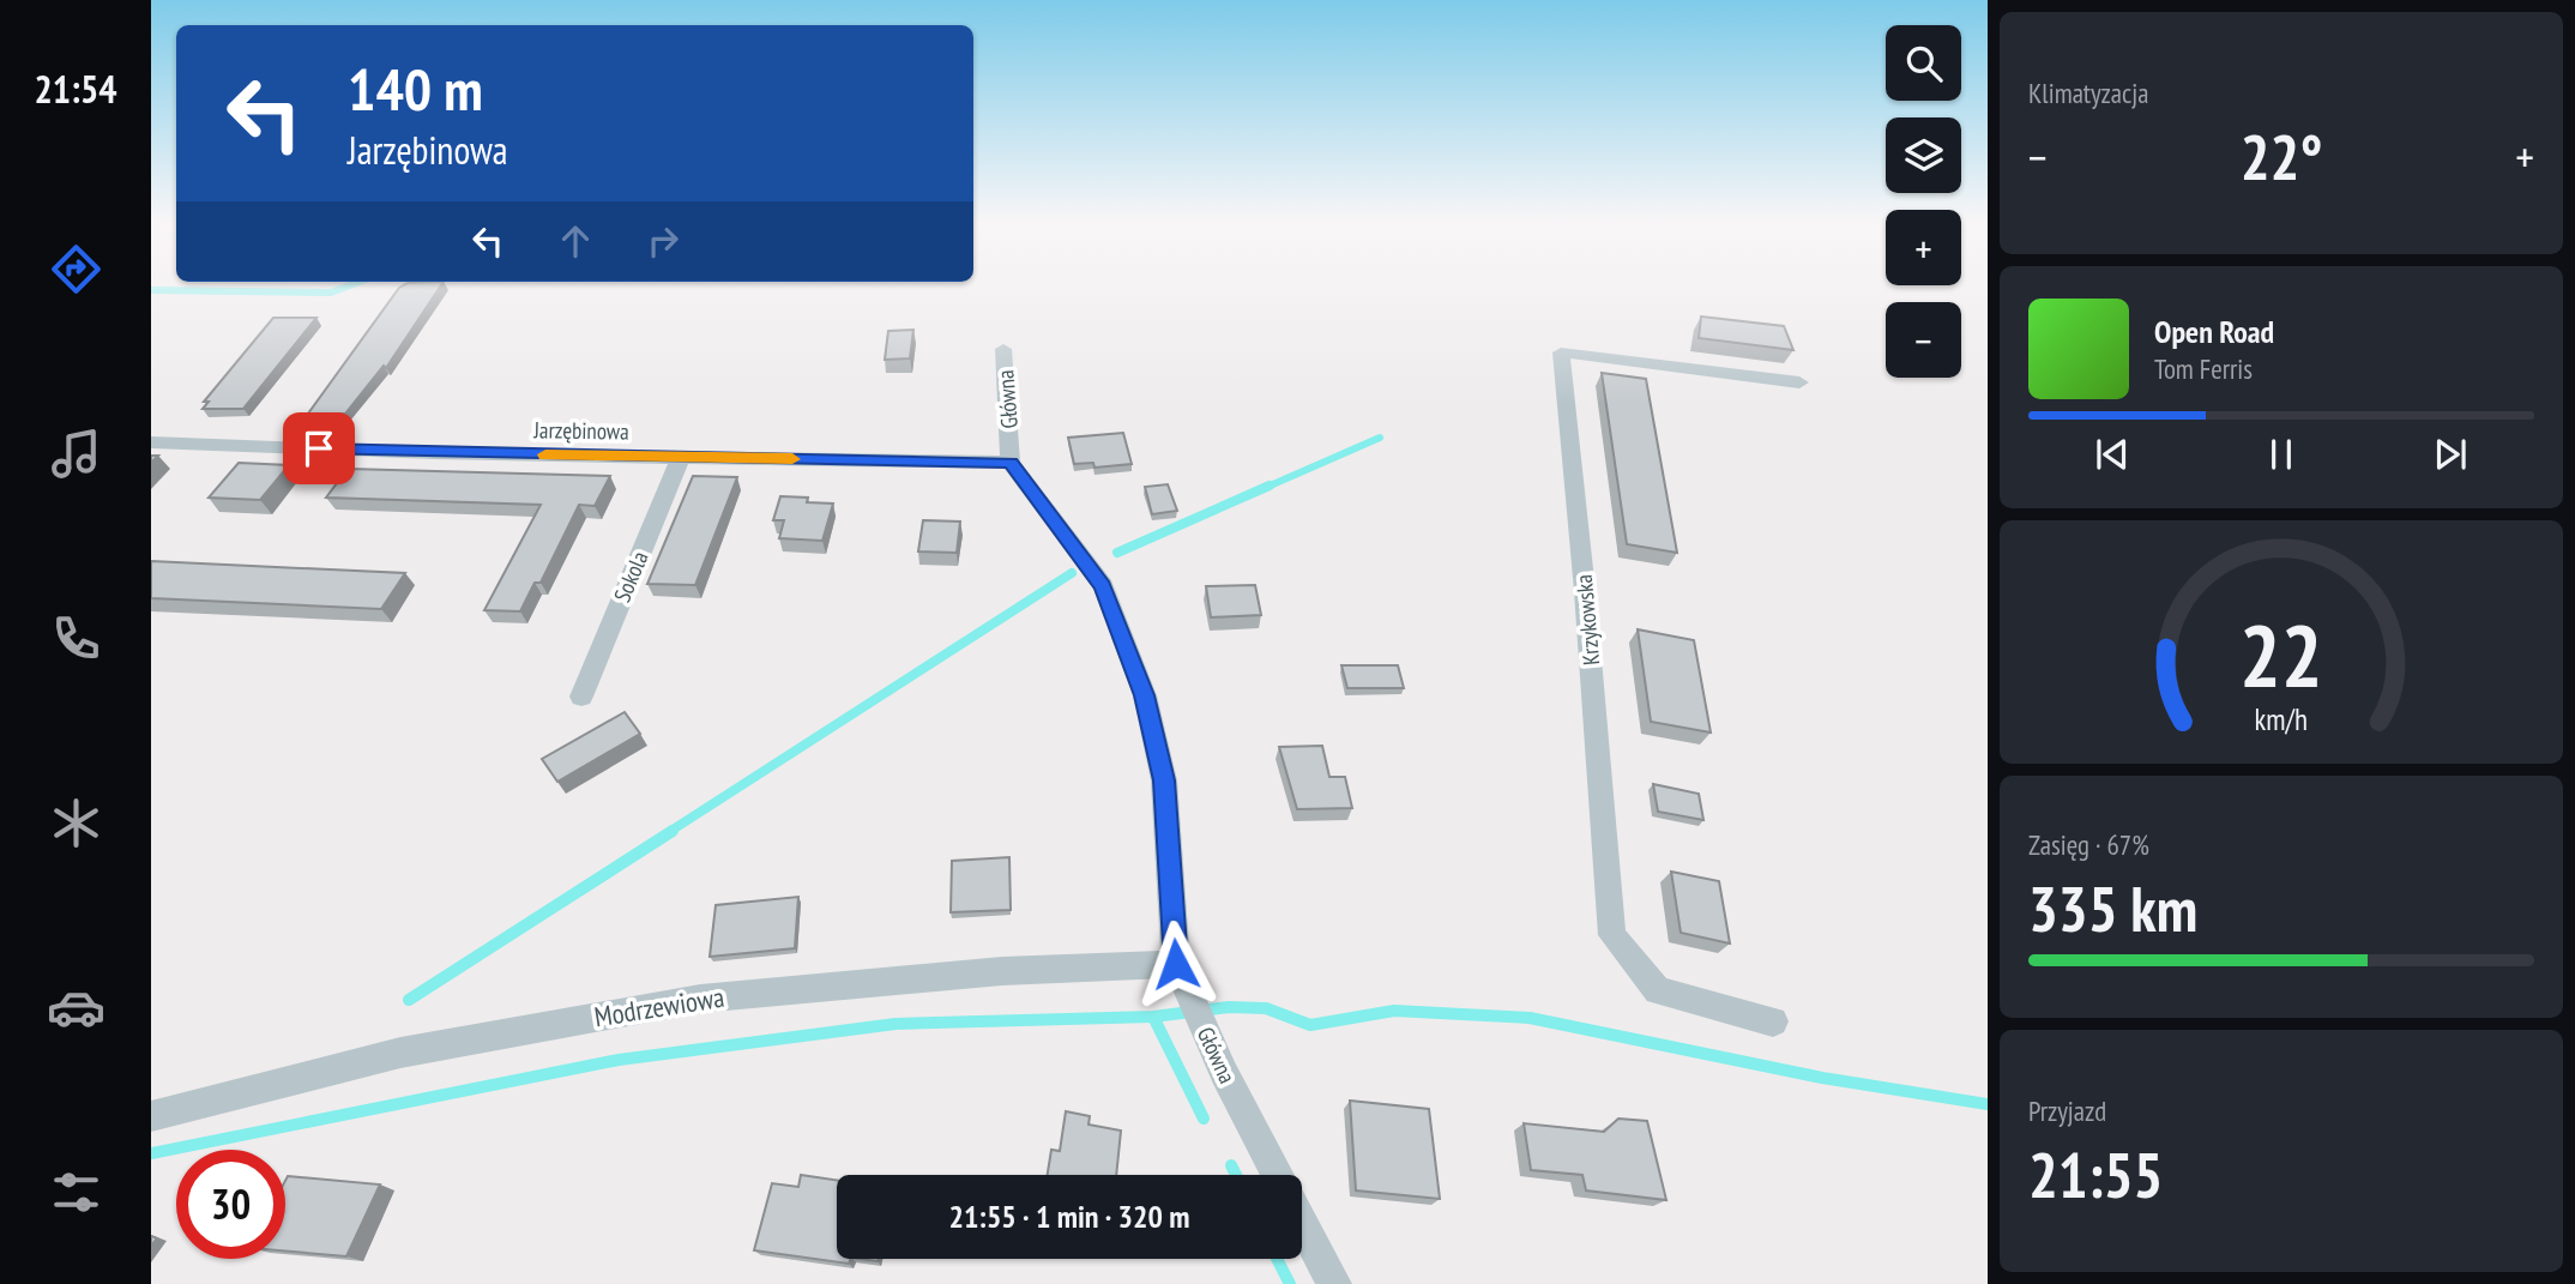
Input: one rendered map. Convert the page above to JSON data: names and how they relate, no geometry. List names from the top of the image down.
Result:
{
  "streets": {
    "street": [
      "Główna",
      "Jarzębinowa",
      "Sokola",
      "Krzykowska",
      "Modrzewiowa"
    ]
  },
  "crossings": [
    ["Główna", "Jarzębinowa"],
    ["Główna", "Modrzewiowa"],
    ["Jarzębinowa", "Sokola"]
  ],
  "page": {
    "tabs": "21:54",
    "tile": [
      "Klimatyzacja",
      ["Zasięg · 67%", "335 km"],
      ["Przyjazd", "21:55"]
    ],
    "map_buttons": ["+", "−"],
    "turn": ["140 m", "Jarzębinowa"],
    "heat": ["−", "22°", "+"],
    "song": ["Open Road", "Tom Ferris"],
    "limit": "30",
    "trip": "21:55 · 1 min · 320 m",
    "gauge": ["22", "km/h"]
  }
}
